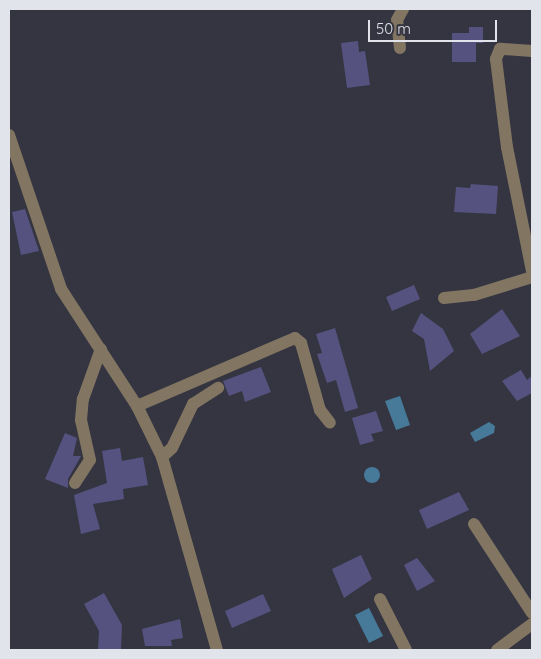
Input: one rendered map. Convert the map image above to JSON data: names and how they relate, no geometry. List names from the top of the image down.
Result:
{
  "scale_bar": "50 m"
}
